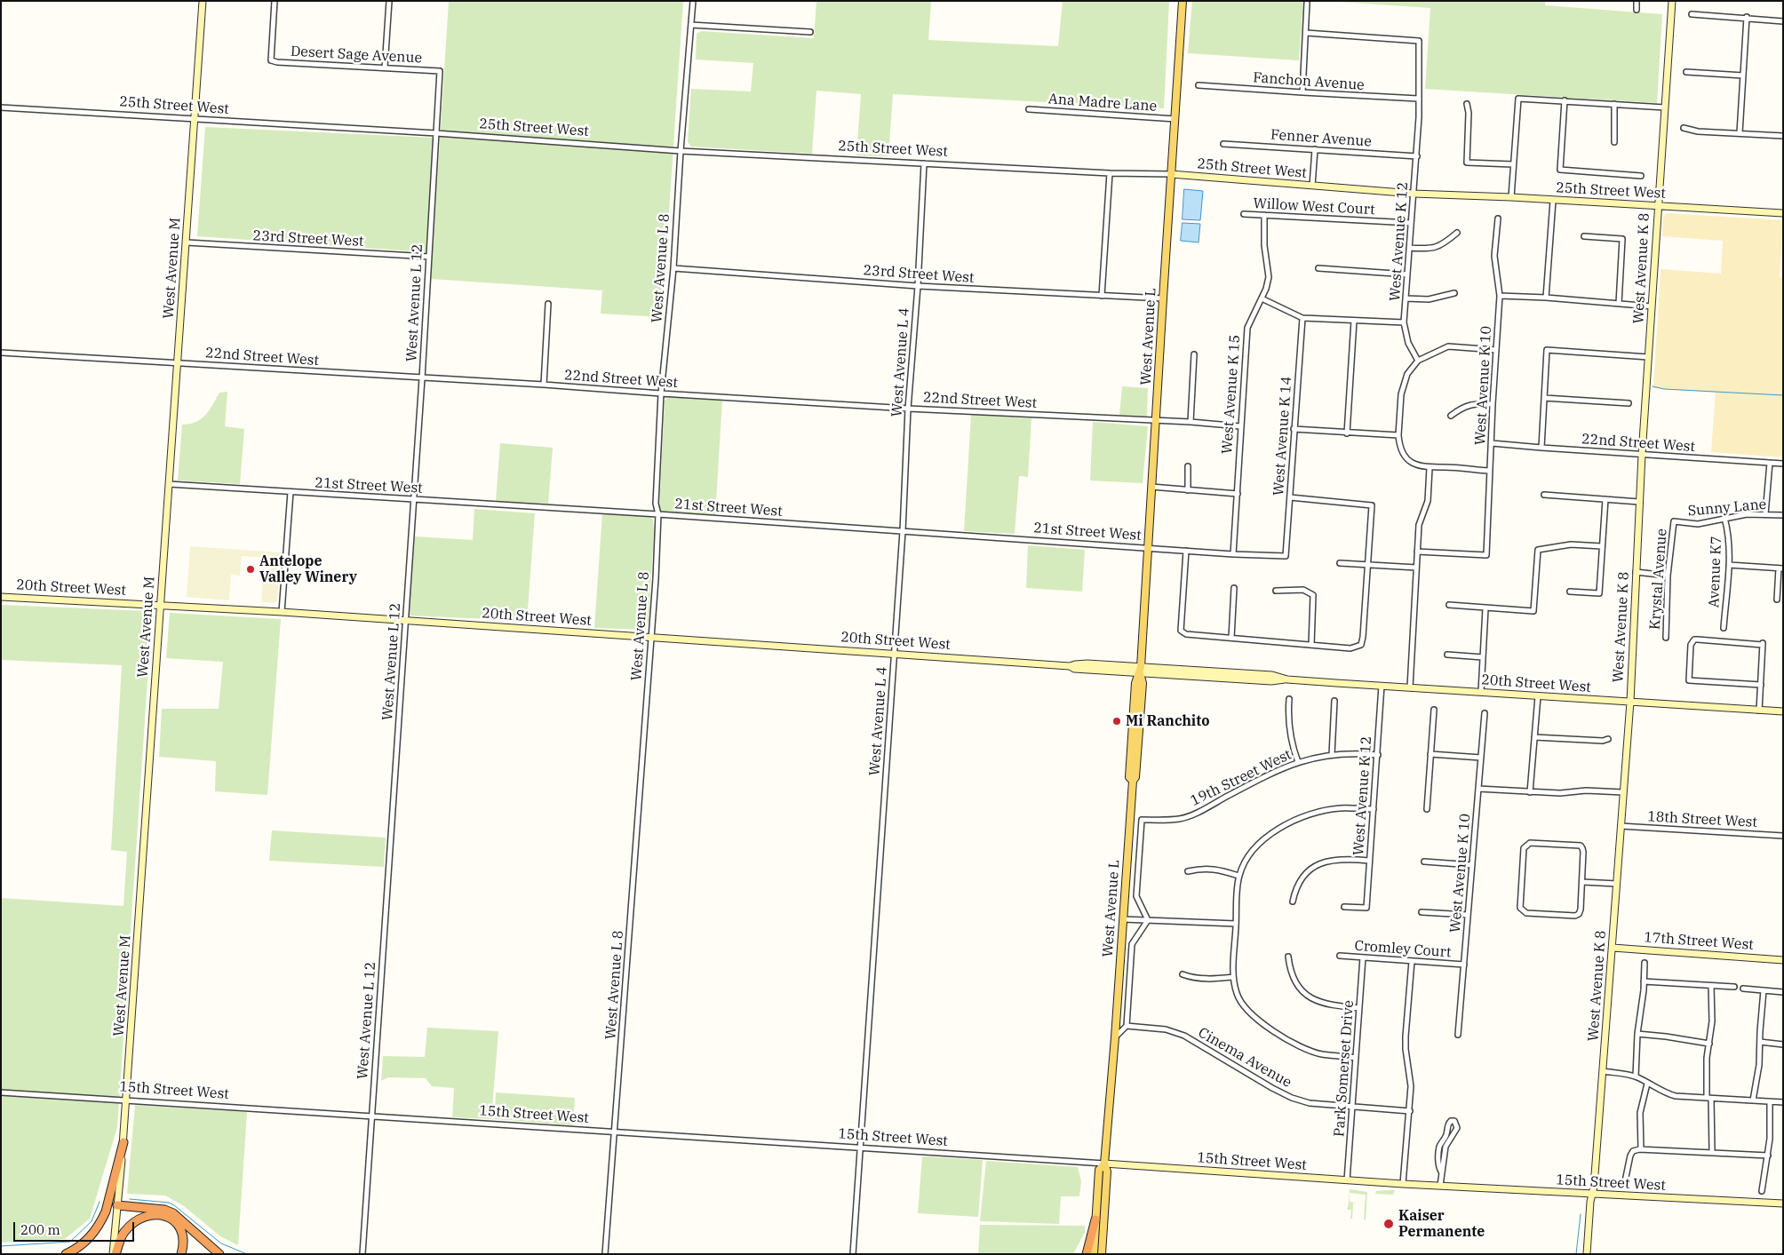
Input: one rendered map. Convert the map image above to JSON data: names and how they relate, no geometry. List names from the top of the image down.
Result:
{
  "streets": {
    "main road": [
      "25th Street West",
      "West Avenue M",
      "West Avenue K 8",
      "West Avenue L",
      "20th Street West",
      "17th Street West",
      "15th Street West"
    ],
    "street": [
      "Desert Sage Avenue",
      "Fanchon Avenue",
      "Ana Madre Lane",
      "Fenner Avenue",
      "Willow West Court",
      "23rd Street West",
      "West Avenue K 12",
      "West Avenue L 8",
      "West Avenue L 12",
      "22nd Street West",
      "West Avenue L 4",
      "West Avenue K 10",
      "West Avenue K 15",
      "West Avenue K 14",
      "21st Street West",
      "Sunny Lane",
      "Avenue K7",
      "Krystal Avenue",
      "19th Street West",
      "18th Street West",
      "Cromley Court",
      "Cinema Avenue",
      "Park Somerset Drive"
    ]
  },
  "crossings": [
    ["Desert Sage Avenue", "West Avenue L 12"],
    ["Fanchon Avenue", "West Avenue K 12"],
    ["Ana Madre Lane", "West Avenue L"],
    ["25th Street West", "West Avenue K 12"],
    ["25th Street West", "West Avenue M"],
    ["25th Street West", "West Avenue L 8"],
    ["25th Street West", "West Avenue K 8"],
    ["25th Street West", "West Avenue L 12"],
    ["25th Street West", "West Avenue L"],
    ["25th Street West", "West Avenue L 4"],
    ["Fenner Avenue", "West Avenue K 12"],
    ["Willow West Court", "West Avenue K 12"],
    ["Willow West Court", "West Avenue K 15"],
    ["23rd Street West", "West Avenue M"],
    ["23rd Street West", "West Avenue L 8"],
    ["23rd Street West", "West Avenue L 12"],
    ["23rd Street West", "West Avenue L"],
    ["23rd Street West", "West Avenue L 4"],
    ["West Avenue K 12", "20th Street West"],
    ["West Avenue K 12", "19th Street West"],
    ["West Avenue M", "22nd Street West"],
    ["West Avenue M", "21st Street West"],
    ["West Avenue M", "20th Street West"],
    ["West Avenue M", "15th Street West"],
    ["West Avenue L 8", "22nd Street West"],
    ["West Avenue L 8", "21st Street West"],
    ["West Avenue L 8", "20th Street West"],
    ["West Avenue L 8", "15th Street West"],
    ["West Avenue K 8", "22nd Street West"],
    ["West Avenue K 8", "20th Street West"],
    ["West Avenue K 8", "18th Street West"],
    ["West Avenue K 8", "17th Street West"],
    ["West Avenue K 8", "15th Street West"],
    ["West Avenue L 12", "22nd Street West"],
    ["West Avenue L 12", "21st Street West"],
    ["West Avenue L 12", "20th Street West"],
    ["West Avenue L 12", "15th Street West"],
    ["West Avenue L", "22nd Street West"],
    ["West Avenue L", "21st Street West"],
    ["West Avenue L", "20th Street West"],
    ["West Avenue L", "19th Street West"],
    ["West Avenue L", "Cinema Avenue"],
    ["West Avenue L", "15th Street West"],
    ["22nd Street West", "West Avenue L 4"],
    ["22nd Street West", "West Avenue K 10"],
    ["22nd Street West", "West Avenue K 15"],
    ["West Avenue L 4", "21st Street West"],
    ["West Avenue L 4", "20th Street West"],
    ["West Avenue L 4", "15th Street West"],
    ["West Avenue K 10", "Cromley Court"],
    ["West Avenue K 15", "21st Street West"],
    ["West Avenue K 14", "21st Street West"],
    ["Sunny Lane", "Avenue K7"],
    ["Sunny Lane", "Krystal Avenue"],
    ["Cromley Court", "Park Somerset Drive"],
    ["Cinema Avenue", "Park Somerset Drive"],
    ["Park Somerset Drive", "15th Street West"]
  ],
  "places": ["Antelope Valley Winery", "Mi Ranchito", "Kaiser Permanente"],
  "scale_bar": "200 m"
}
